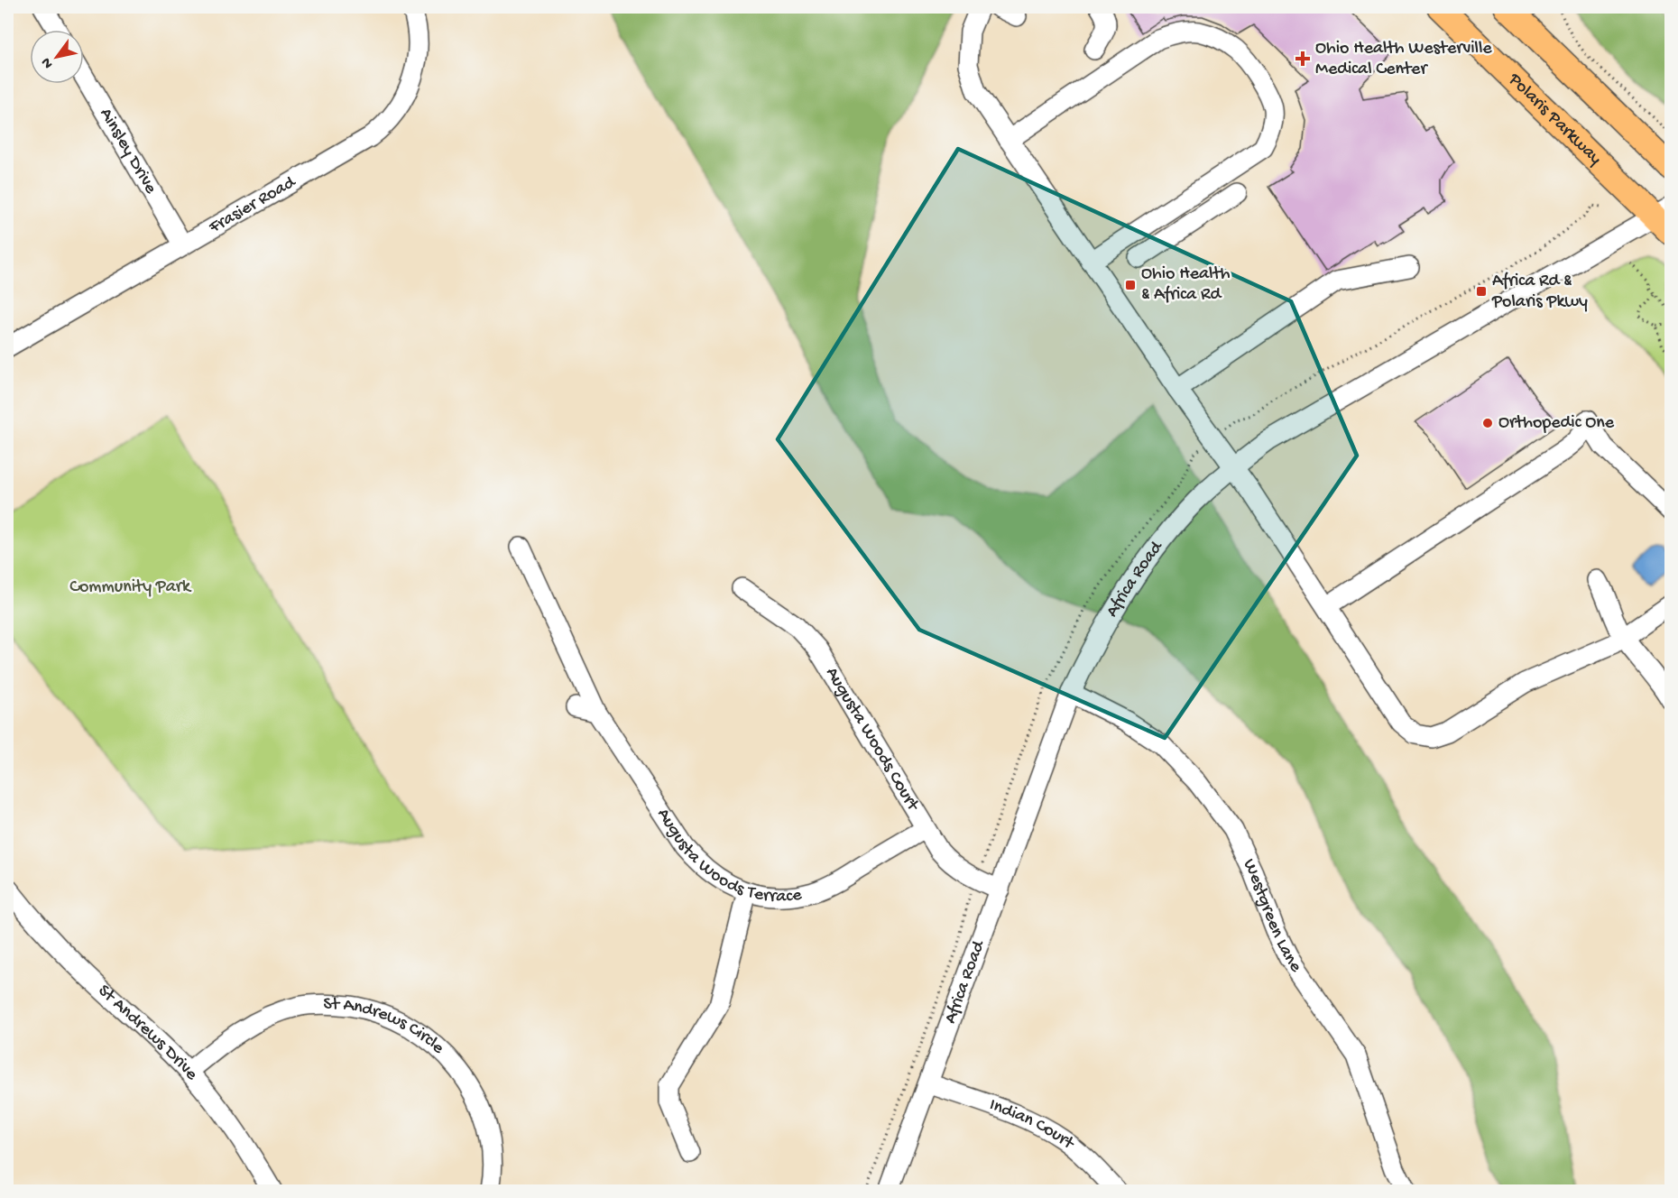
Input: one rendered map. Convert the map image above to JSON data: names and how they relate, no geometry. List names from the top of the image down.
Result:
{
  "streets": {
    "main road": ["Polaris Parkway"],
    "street": [
      "Ainsley Drive",
      "Frasier Road",
      "Africa Road",
      "Augusta Woods Court",
      "Augusta Woods Terrace",
      "Westgreen Lane",
      "St Andrews Circle",
      "St Andrews Drive",
      "Indian Court"
    ]
  },
  "crossings": [
    ["Polaris Parkway", "Africa Road"],
    ["Ainsley Drive", "Frasier Road"],
    ["Africa Road", "Augusta Woods Court"],
    ["Africa Road", "Westgreen Lane"],
    ["Africa Road", "Indian Court"],
    ["Augusta Woods Court", "Augusta Woods Terrace"],
    ["St Andrews Circle", "St Andrews Drive"]
  ],
  "parks": ["Community Park"],
  "places": {
    "health": ["Ohio Health Westerville Medical Center"],
    "transit": ["Ohio Health & Africa Rd", "Africa Rd & Polaris Pkwy"],
    "other": ["Orthopedic One"]
  },
  "north": "bottom left"
}
